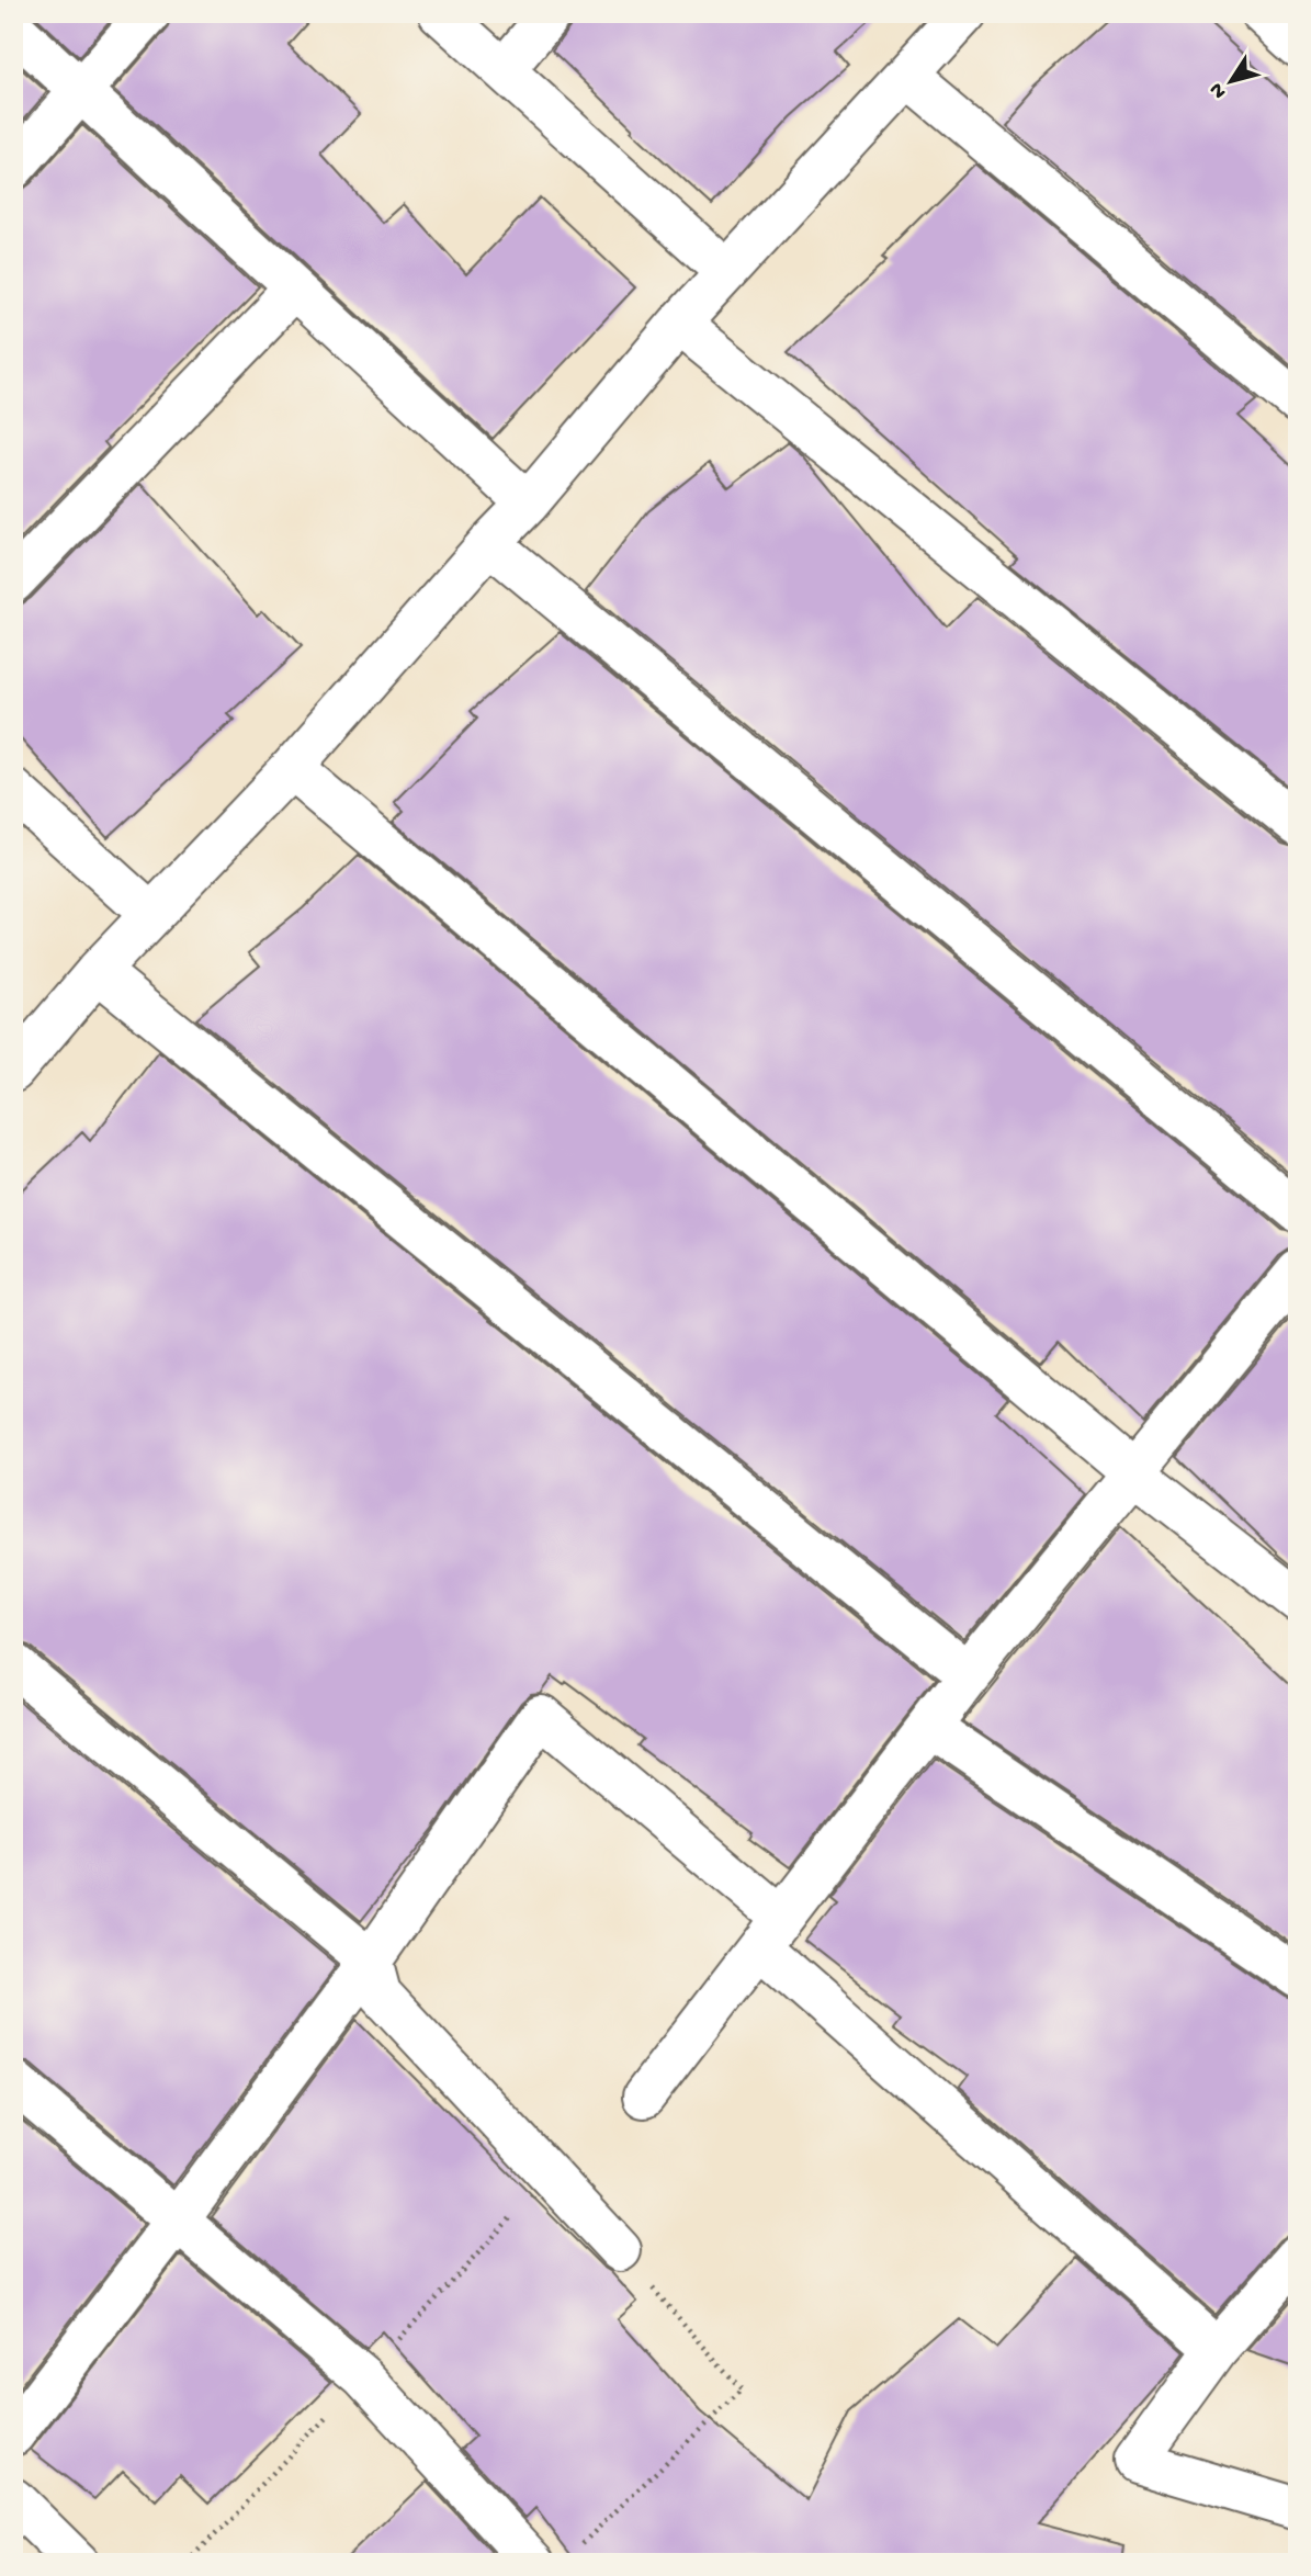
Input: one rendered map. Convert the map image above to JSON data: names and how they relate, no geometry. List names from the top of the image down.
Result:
{
  "north": "bottom left"
}
